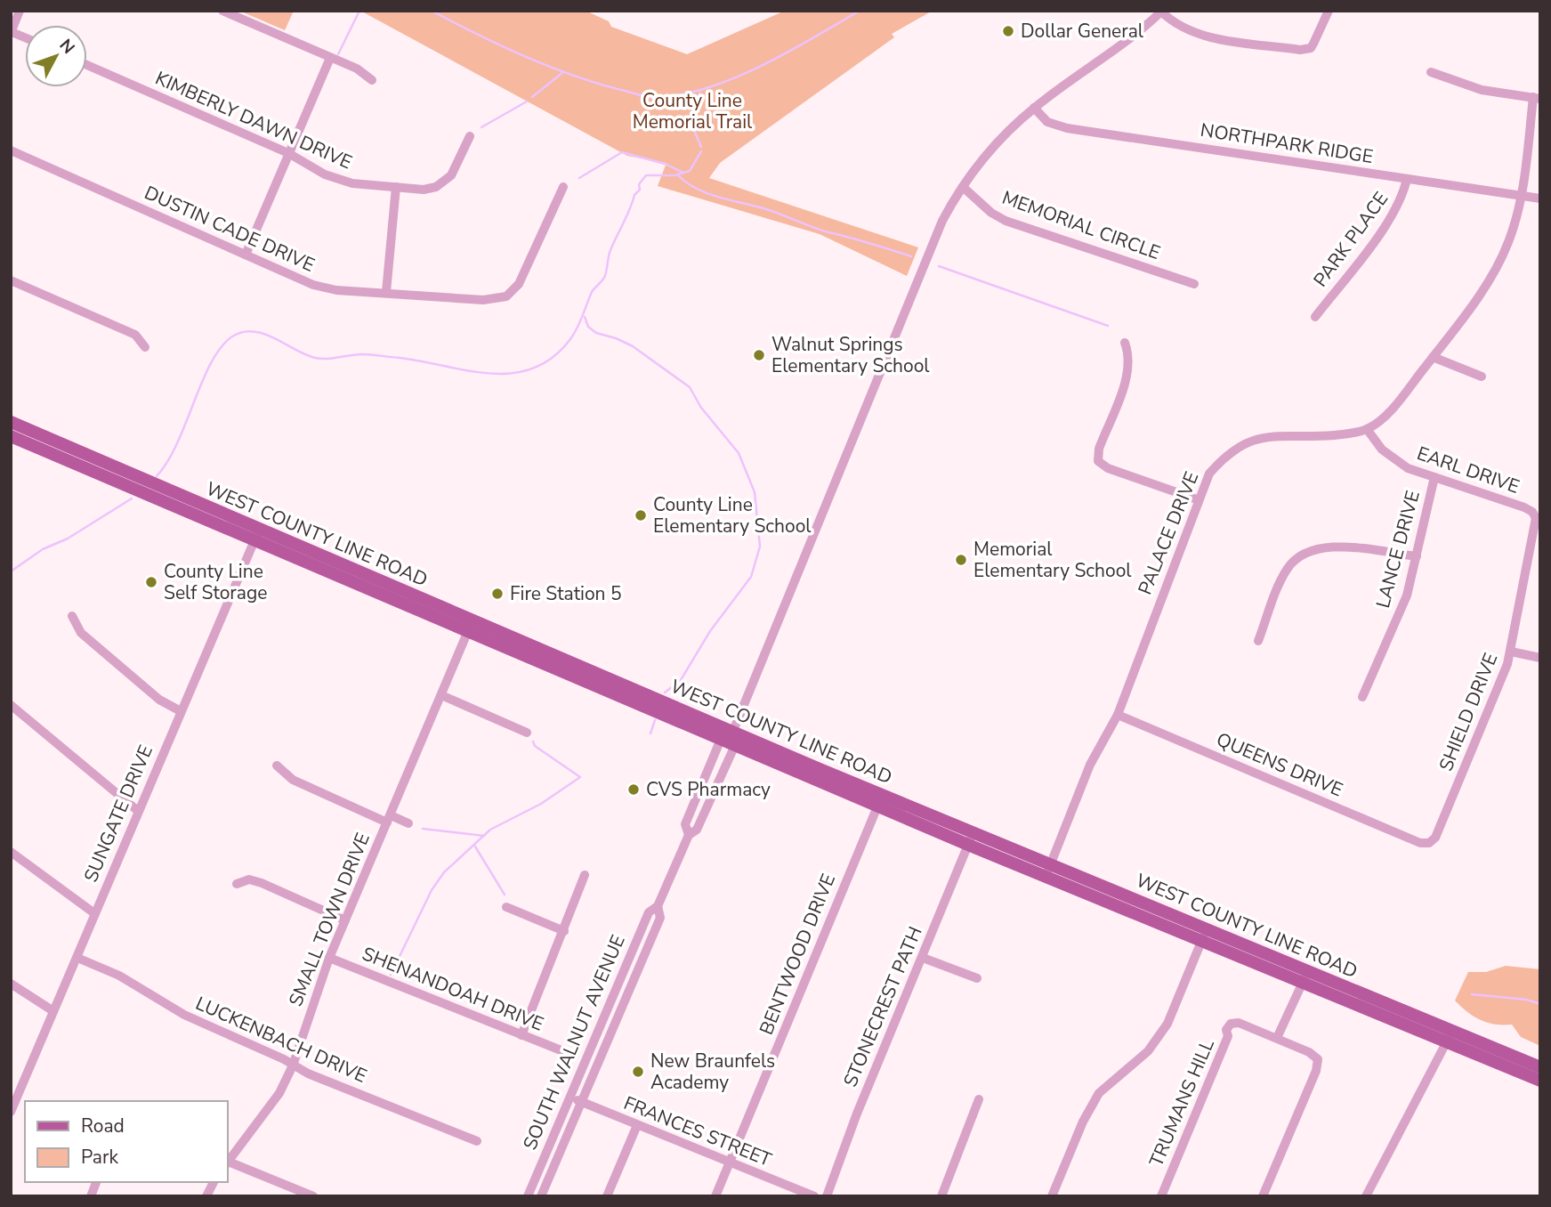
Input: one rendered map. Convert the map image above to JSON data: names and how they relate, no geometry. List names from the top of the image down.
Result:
{
  "streets": {
    "main road": ["WEST COUNTY LINE ROAD"],
    "street": [
      "KIMBERLY DAWN DRIVE",
      "NORTHPARK RIDGE",
      "MEMORIAL CIRCLE",
      "DUSTIN CADE DRIVE",
      "PARK PLACE",
      "EARL DRIVE",
      "PALACE DRIVE",
      "LANCE DRIVE",
      "SHIELD DRIVE",
      "QUEENS DRIVE",
      "SUNGATE DRIVE",
      "SMALL TOWN DRIVE",
      "BENTWOOD DRIVE",
      "SHENANDOAH DRIVE",
      "STONECREST PATH",
      "LUCKENBACH DRIVE",
      "SOUTH WALNUT AVENUE",
      "TRUMANS HILL",
      "FRANCES STREET"
    ]
  },
  "crossings": [
    ["NORTHPARK RIDGE", "PARK PLACE"],
    ["NORTHPARK RIDGE", "SOUTH WALNUT AVENUE"],
    ["MEMORIAL CIRCLE", "SOUTH WALNUT AVENUE"],
    ["EARL DRIVE", "PALACE DRIVE"],
    ["EARL DRIVE", "LANCE DRIVE"],
    ["EARL DRIVE", "SHIELD DRIVE"],
    ["PALACE DRIVE", "WEST COUNTY LINE ROAD"],
    ["PALACE DRIVE", "QUEENS DRIVE"],
    ["WEST COUNTY LINE ROAD", "SUNGATE DRIVE"],
    ["WEST COUNTY LINE ROAD", "SMALL TOWN DRIVE"],
    ["WEST COUNTY LINE ROAD", "BENTWOOD DRIVE"],
    ["WEST COUNTY LINE ROAD", "STONECREST PATH"],
    ["WEST COUNTY LINE ROAD", "SOUTH WALNUT AVENUE"],
    ["SHIELD DRIVE", "QUEENS DRIVE"],
    ["SUNGATE DRIVE", "LUCKENBACH DRIVE"],
    ["SMALL TOWN DRIVE", "SHENANDOAH DRIVE"],
    ["SMALL TOWN DRIVE", "LUCKENBACH DRIVE"],
    ["BENTWOOD DRIVE", "FRANCES STREET"],
    ["SOUTH WALNUT AVENUE", "FRANCES STREET"]
  ],
  "parks": ["County Line Memorial Trail"],
  "places": [
    "Dollar General",
    "Walnut Springs Elementary School",
    "County Line Elementary School",
    "Memorial Elementary School",
    "County Line Self Storage",
    "Fire Station 5",
    "CVS Pharmacy",
    "New Braunfels Academy"
  ],
  "legend": ["Road", "Park"],
  "north": "top right"
}
